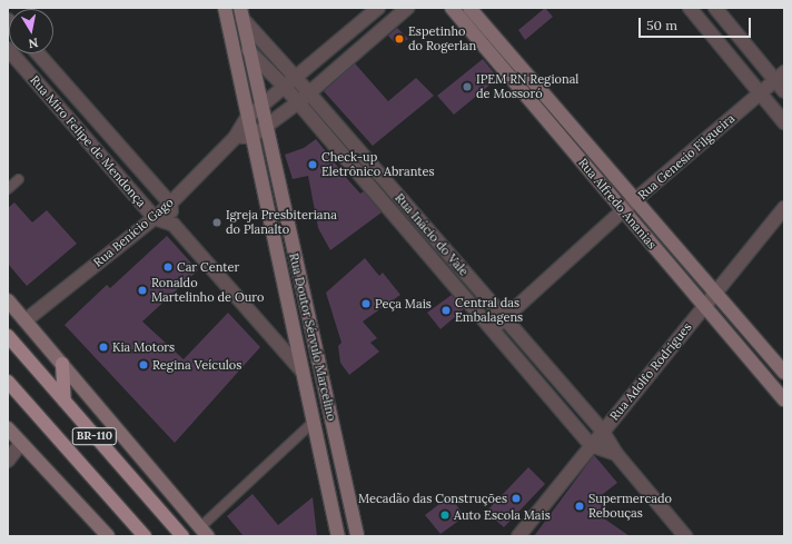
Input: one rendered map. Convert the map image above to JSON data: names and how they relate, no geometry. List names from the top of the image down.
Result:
{
  "streets": {
    "main road": ["Rua Alfredo Ananias", "Rua Doutor Sérvulo Marcelino", "BR-110"],
    "street": [
      "Rua Miro Felipe de Mendonça",
      "Rua Genesio Filgueira",
      "Rua Benício Gago",
      "Rua Inácio do Vale",
      "Rua Adolfo Rodrigues"
    ]
  },
  "crossings": [
    ["Rua Miro Felipe de Mendonça", "Rua Benício Gago"],
    ["Rua Miro Felipe de Mendonça", "Rua Doutor Sérvulo Marcelino"],
    ["Rua Genesio Filgueira", "Rua Alfredo Ananias"],
    ["Rua Genesio Filgueira", "Rua Inácio do Vale"],
    ["Rua Alfredo Ananias", "Rua Adolfo Rodrigues"],
    ["Rua Benício Gago", "Rua Inácio do Vale"],
    ["Rua Benício Gago", "Rua Doutor Sérvulo Marcelino"],
    ["Rua Inácio do Vale", "Rua Doutor Sérvulo Marcelino"],
    ["Rua Inácio do Vale", "Rua Adolfo Rodrigues"]
  ],
  "places": [
    "Espetinho do Rogerlan",
    "IPEM RN Regional de Mossoró",
    "Check-up Eletrônico Abrantes",
    "Igreja Presbiteriana do Planalto",
    "Car Center",
    "Ronaldo Martelinho de Ouro",
    "Peça Mais",
    "Central das Embalagens",
    "Kia Motors",
    "Regina Veículos",
    "Mecadão das Construções",
    "Supermercado Rebouças",
    "Auto Escola Mais"
  ],
  "scale_bar": "50 m",
  "north": "bottom"
}
